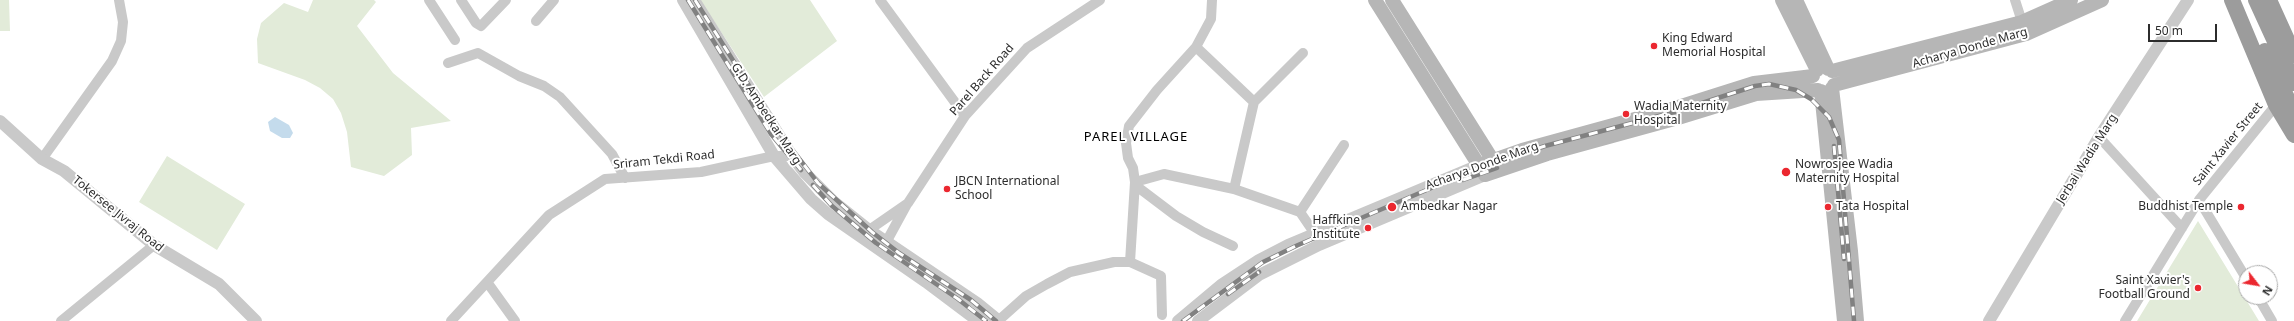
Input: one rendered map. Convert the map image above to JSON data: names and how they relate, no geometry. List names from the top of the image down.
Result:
{
  "streets": {
    "main road": ["Acharya Donde Marg"],
    "street": [
      "Parel Back Road",
      "G.D. Ambedkar Marg",
      "Saint Xavier Street",
      "Jerbai Wadia Marg",
      "Sriram Tekdi Road",
      "Tokersee Jivraj Road"
    ]
  },
  "crossings": [
    ["Parel Back Road", "G.D. Ambedkar Marg"],
    ["G.D. Ambedkar Marg", "Sriram Tekdi Road"]
  ],
  "districts": ["PAREL VILLAGE"],
  "places": [
    "King Edward Memorial Hospital",
    "Wadia Maternity Hospital",
    "Nowrosjee Wadia Maternity Hospital",
    "JBCN International School",
    "Ambedkar Nagar",
    "Tata Hospital",
    "Buddhist Temple",
    "Haffkine Institute",
    "Saint Xavier's Football Ground"
  ],
  "scale_bar": "50 m",
  "north": "bottom right"
}
